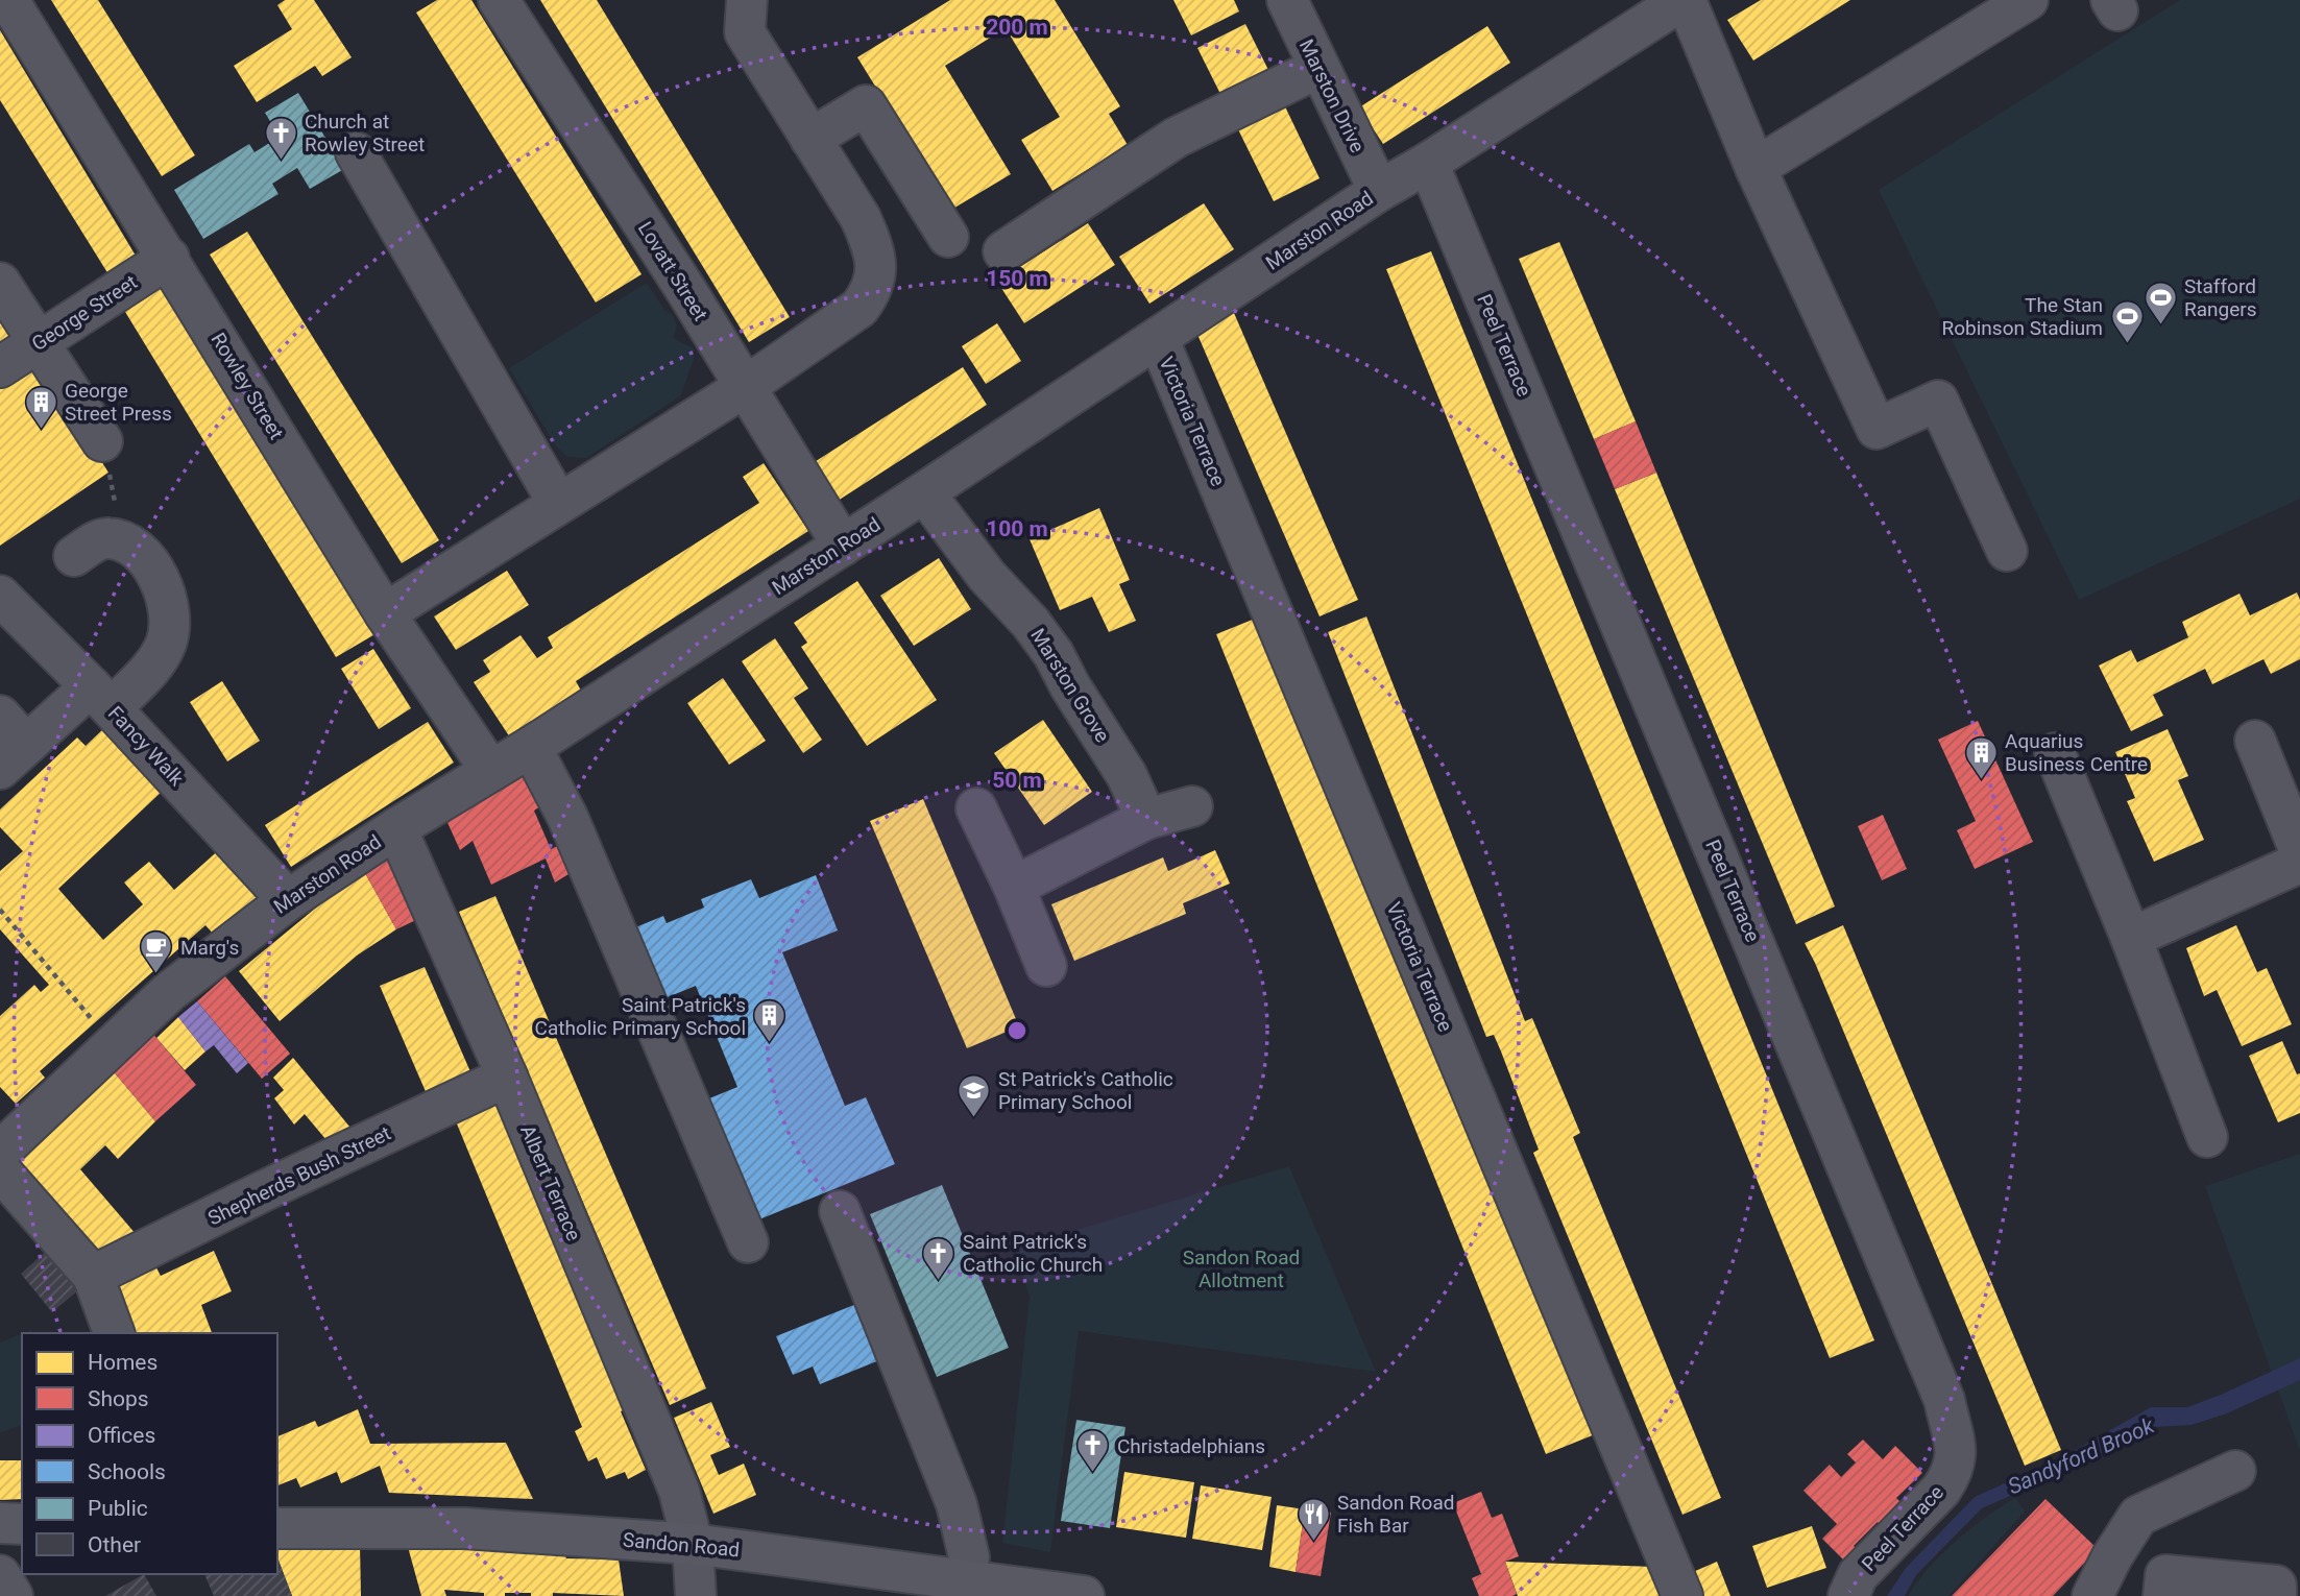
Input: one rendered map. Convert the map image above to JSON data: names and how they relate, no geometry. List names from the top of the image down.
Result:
{
  "streets": {
    "main road": ["Sandon Road"],
    "street": [
      "Marston Drive",
      "Marston Road",
      "Lovatt Street",
      "George Street",
      "Peel Terrace",
      "Rowley Street",
      "Victoria Terrace",
      "Marston Grove",
      "Fancy Walk",
      "Shepherds Bush Street",
      "Albert Terrace"
    ]
  },
  "crossings": [
    ["Marston Drive", "Marston Road"],
    ["Marston Road", "Lovatt Street"],
    ["Marston Road", "Peel Terrace"],
    ["Marston Road", "Rowley Street"],
    ["Marston Road", "Victoria Terrace"],
    ["Marston Road", "Marston Grove"],
    ["Marston Road", "Fancy Walk"],
    ["Marston Road", "Albert Terrace"],
    ["George Street", "Rowley Street"],
    ["Shepherds Bush Street", "Albert Terrace"],
    ["Albert Terrace", "Sandon Road"]
  ],
  "water": ["Sandyford Brook"],
  "parks": ["Sandon Road Allotment"],
  "places": {
    "church": ["Church at Rowley Street", "Saint Patrick's Catholic Church", "Christadelphians"],
    "sports": ["Stafford Rangers", "The Stan Robinson Stadium"],
    "building": ["George Street Press", "Aquarius Business Centre", "Saint Patrick's Catholic Primary School"],
    "cafe": ["Marg's"],
    "school or university": ["St Patrick's Catholic Primary School"],
    "restaurant": ["Sandon Road Fish Bar"]
  },
  "legend": [
    "Homes",
    "Shops",
    "Offices",
    "Schools",
    "Public",
    "Other"
  ],
  "rings": [
    "200 m",
    "150 m",
    "100 m",
    "50 m"
  ]
}
